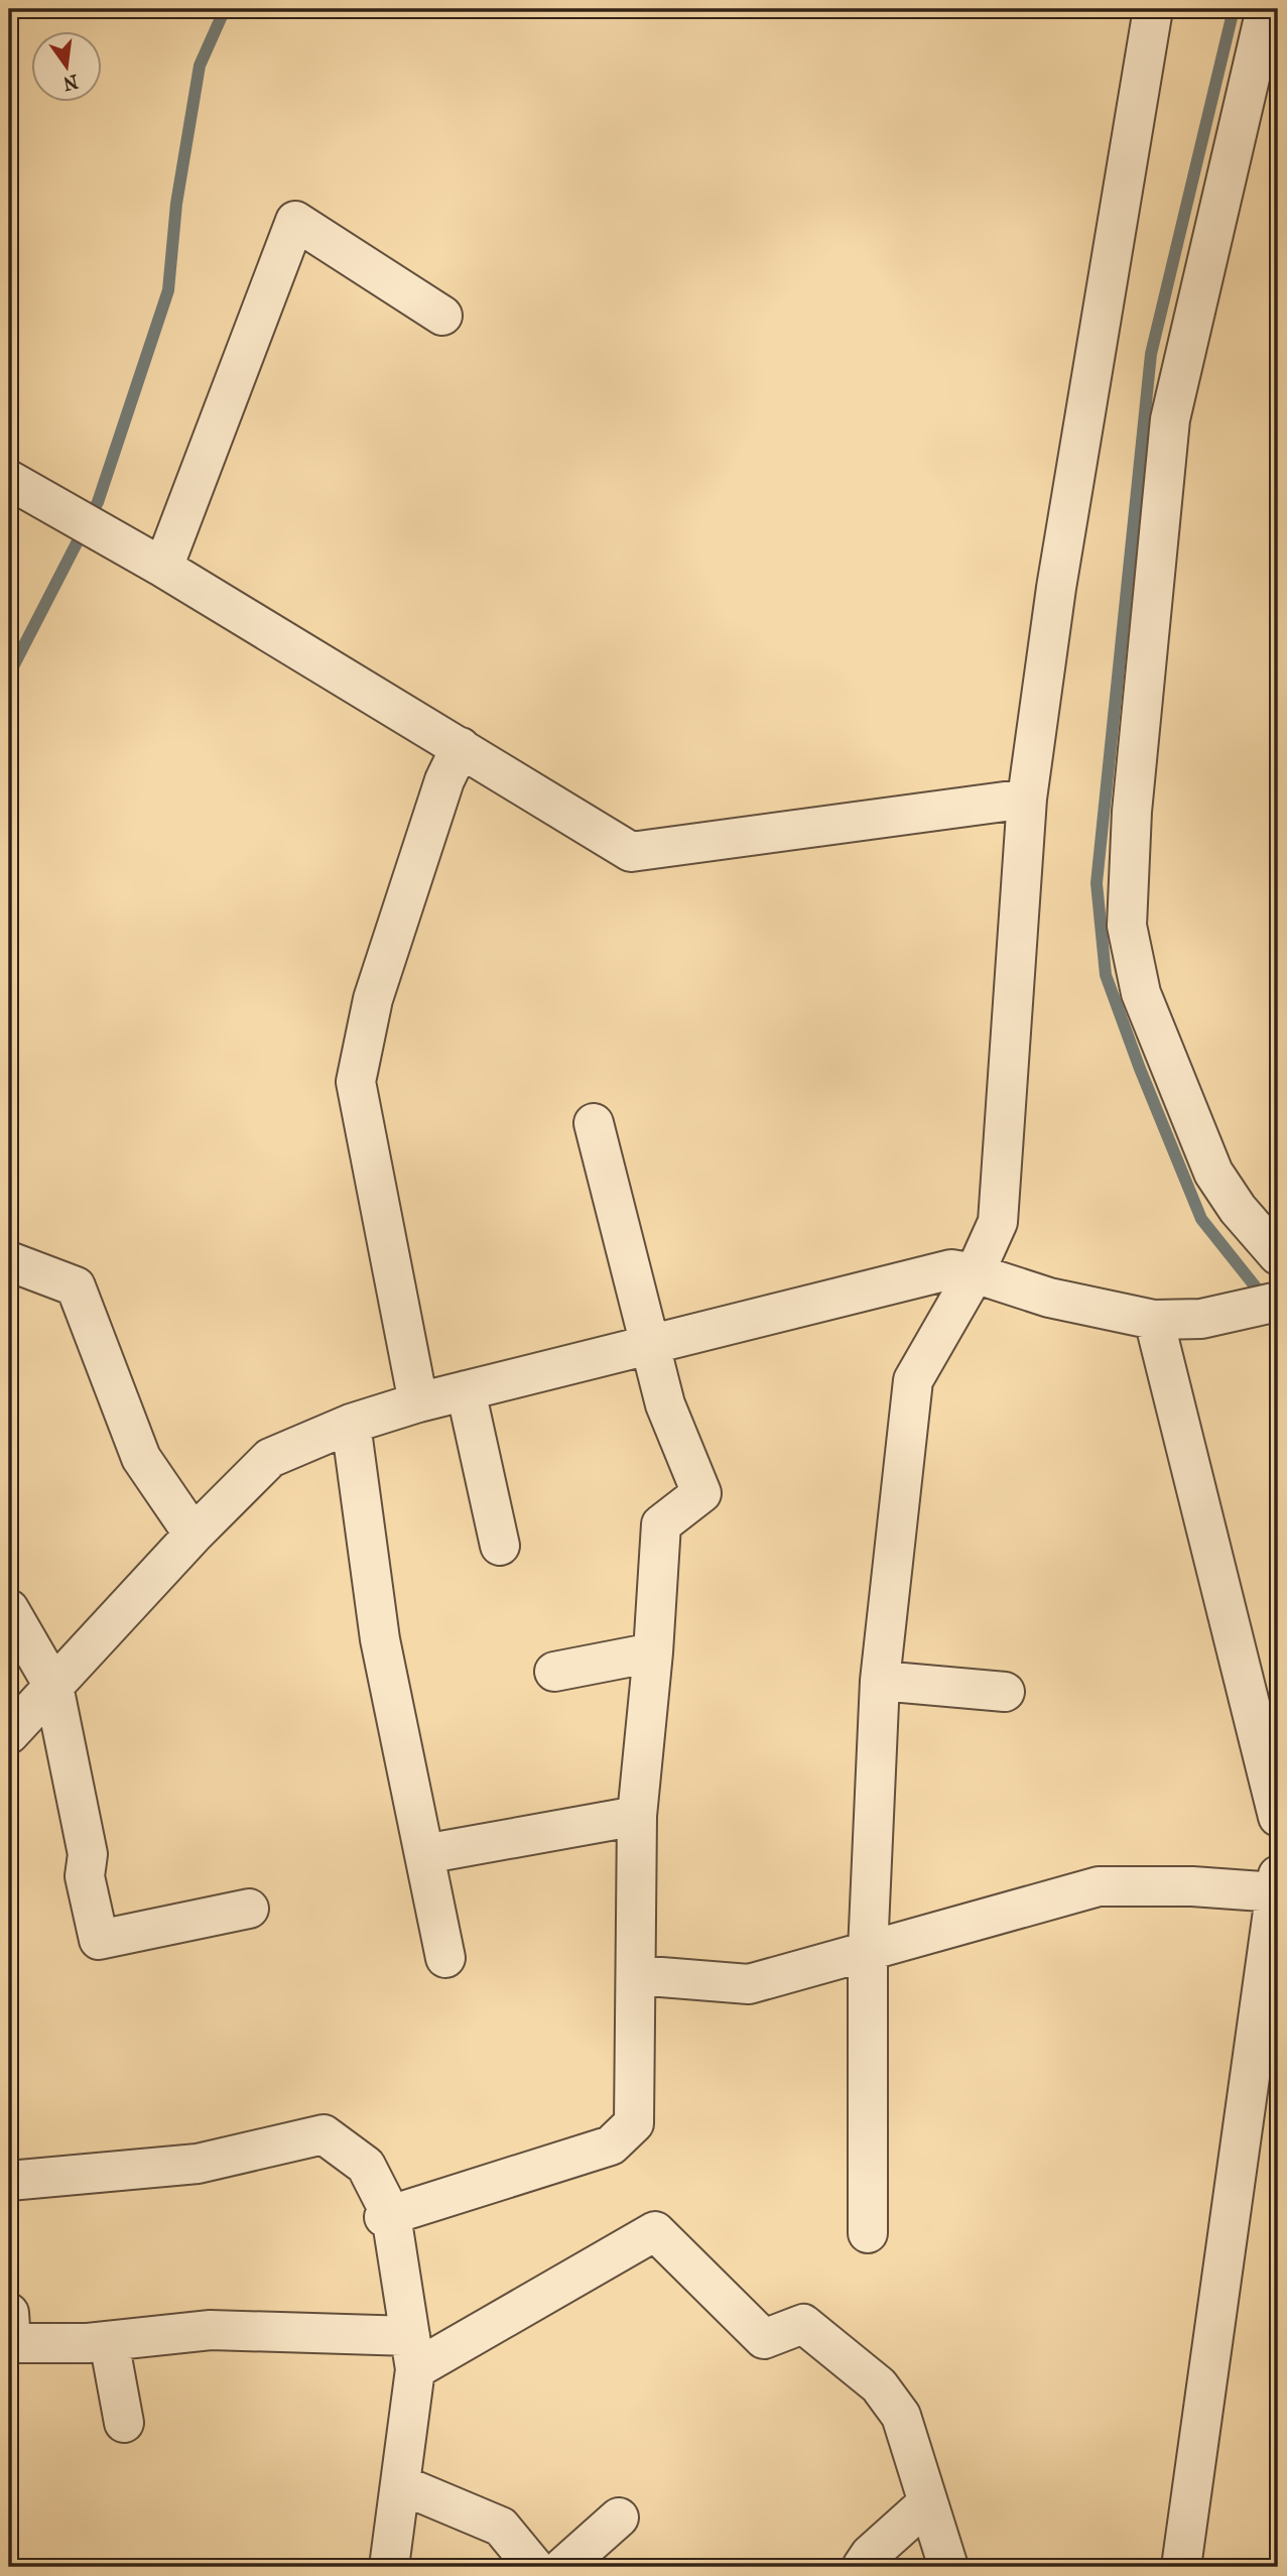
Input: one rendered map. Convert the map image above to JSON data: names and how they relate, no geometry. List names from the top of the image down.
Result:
{
  "north": "bottom"
}
